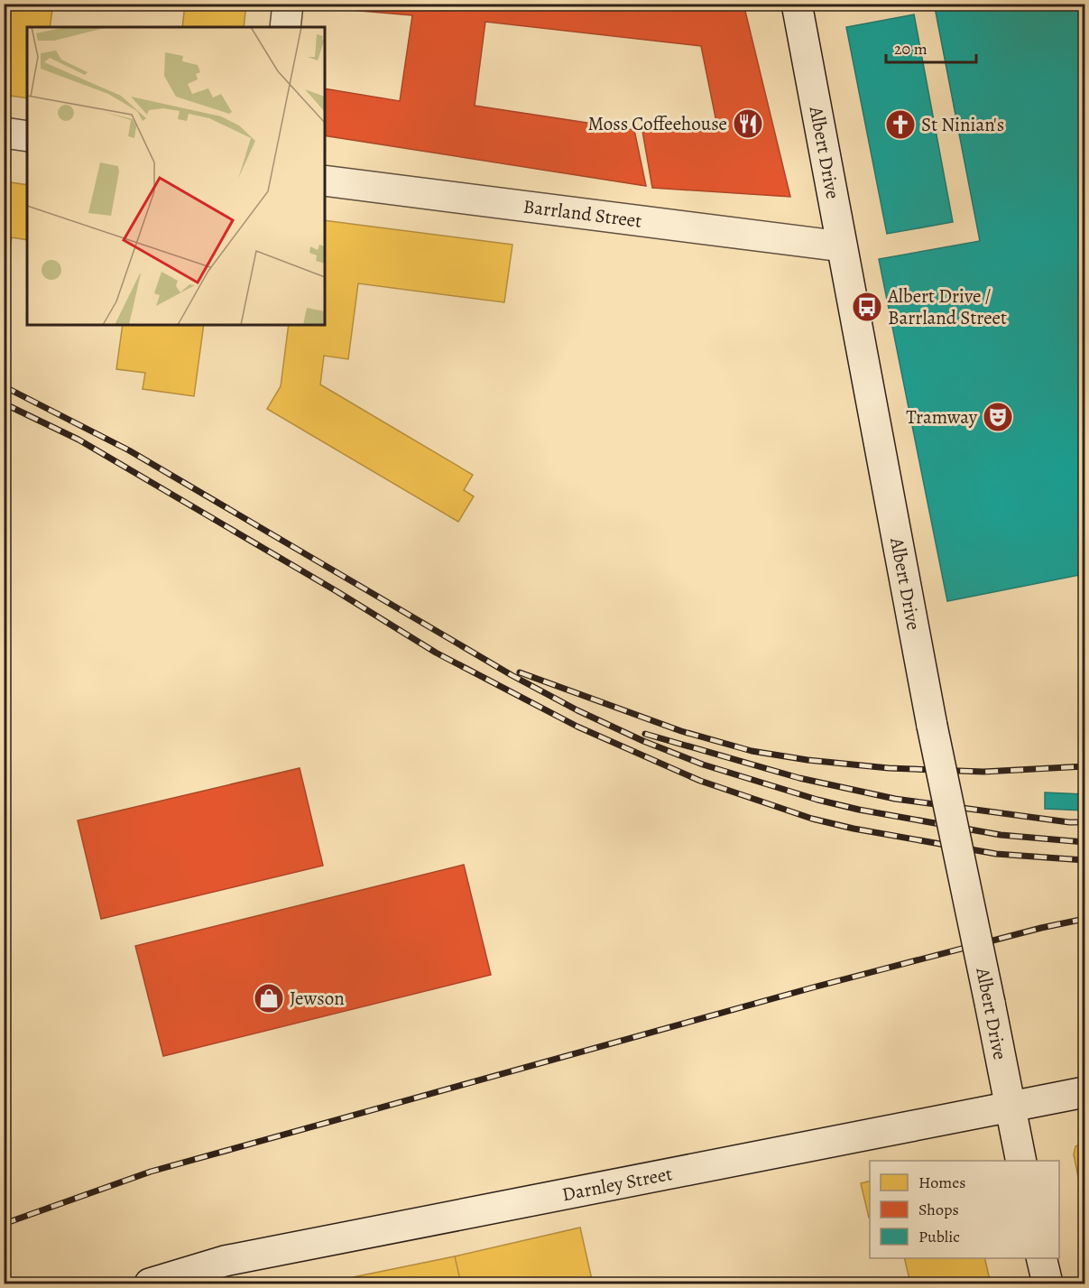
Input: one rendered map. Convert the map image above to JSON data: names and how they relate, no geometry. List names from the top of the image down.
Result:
{
  "streets": {
    "street": ["Albert Drive", "Barrland Street", "Darnley Street"]
  },
  "crossings": [
    ["Albert Drive", "Barrland Street"],
    ["Albert Drive", "Darnley Street"]
  ],
  "places": {
    "restaurant": ["Moss Coffeehouse"],
    "church": ["St Ninian's"],
    "bus stop": ["Albert Drive / Barrland Street"],
    "theatre": ["Tramway"],
    "shop": ["Jewson"]
  },
  "legend": ["Homes", "Shops", "Public"],
  "scale_bar": "20 m"
}
